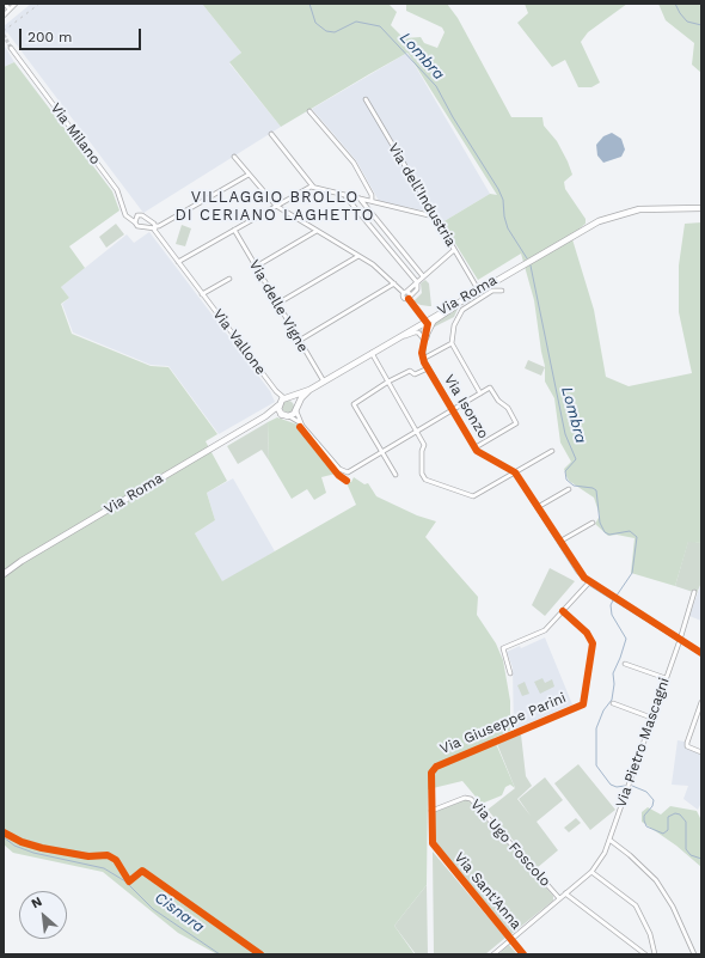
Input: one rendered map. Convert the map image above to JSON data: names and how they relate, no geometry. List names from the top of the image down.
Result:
{
  "streets": {
    "main road": ["Via Roma"],
    "street": [
      "Via Milano",
      "Via dell'Industria",
      "Via delle Vigne",
      "Via Vallone",
      "Via Isonzo",
      "Via Giuseppe Parini",
      "Via Pietro Mascagni",
      "Via Ugo Foscolo",
      "Via Sant'Anna"
    ]
  },
  "crossings": [
    ["Via dell'Industria", "Via Roma"],
    ["Via Roma", "Via delle Vigne"],
    ["Via Roma", "Via Vallone"],
    ["Via Giuseppe Parini", "Via Ugo Foscolo"],
    ["Via Giuseppe Parini", "Via Sant'Anna"],
    ["Via Pietro Mascagni", "Via Ugo Foscolo"],
    ["Via Pietro Mascagni", "Via Sant'Anna"]
  ],
  "districts": ["VILLAGGIO BROLLO DI CERIANO LAGHETTO"],
  "water": ["Lombra", "Cisnara"],
  "scale_bar": "200 m",
  "north": "top left"
}
